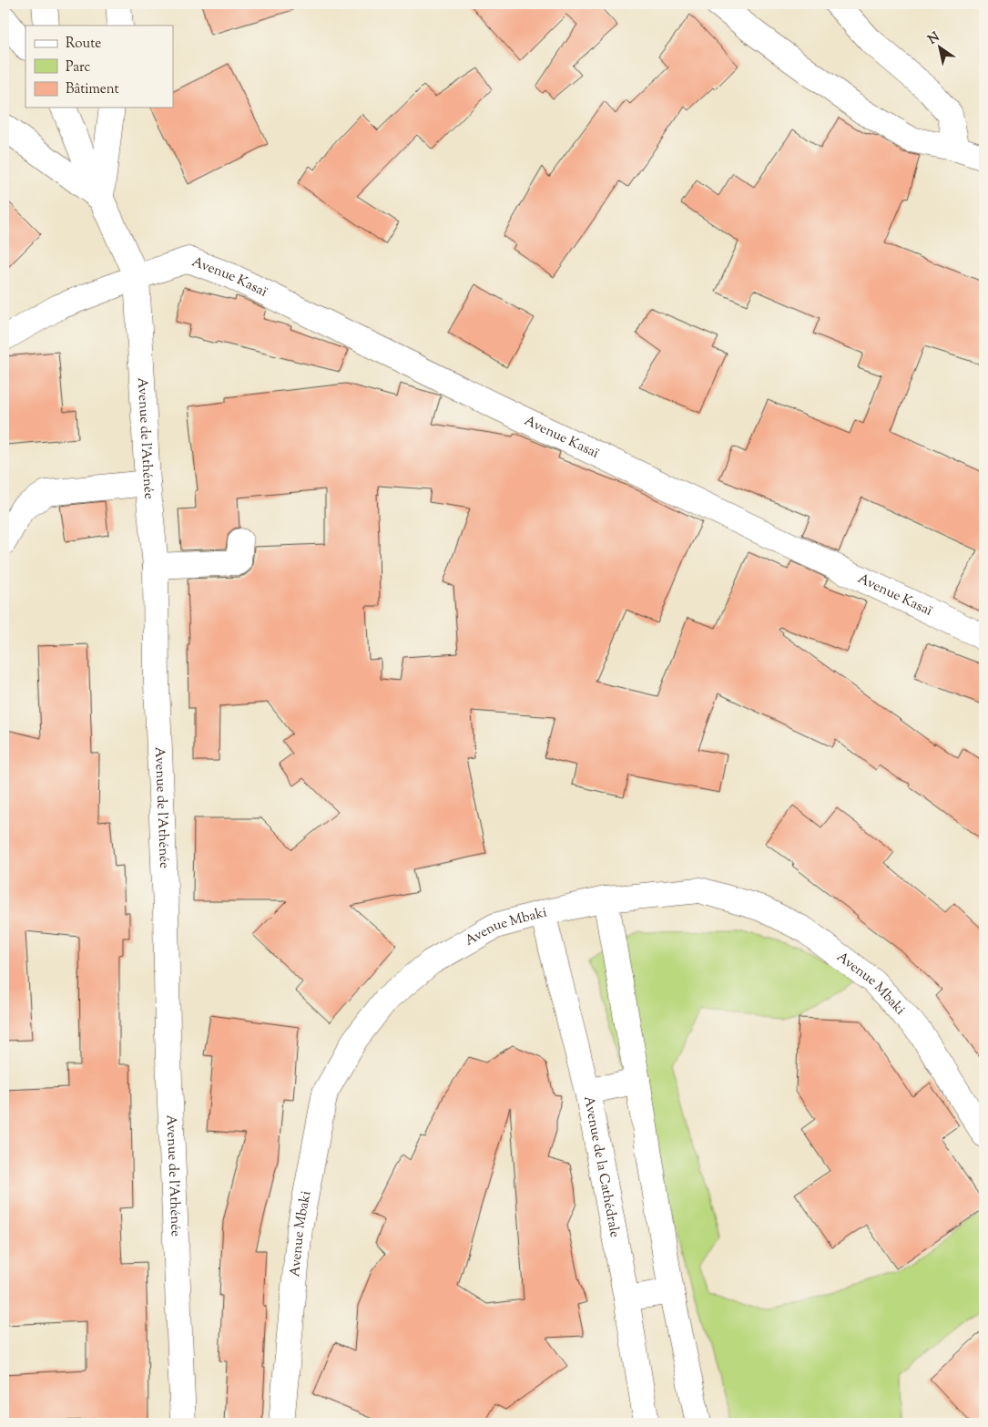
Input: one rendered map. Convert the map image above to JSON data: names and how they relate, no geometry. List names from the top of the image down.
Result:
{
  "streets": {
    "street": [
      "Avenue Kasaï",
      "Avenue de l'Athénée",
      "Avenue Mbaki",
      "Avenue de la Cathédrale"
    ]
  },
  "crossings": [
    ["Avenue Kasaï", "Avenue de l'Athénée"],
    ["Avenue Mbaki", "Avenue de la Cathédrale"]
  ],
  "legend": ["Route", "Parc", "Bâtiment"],
  "north": "top left"
}
